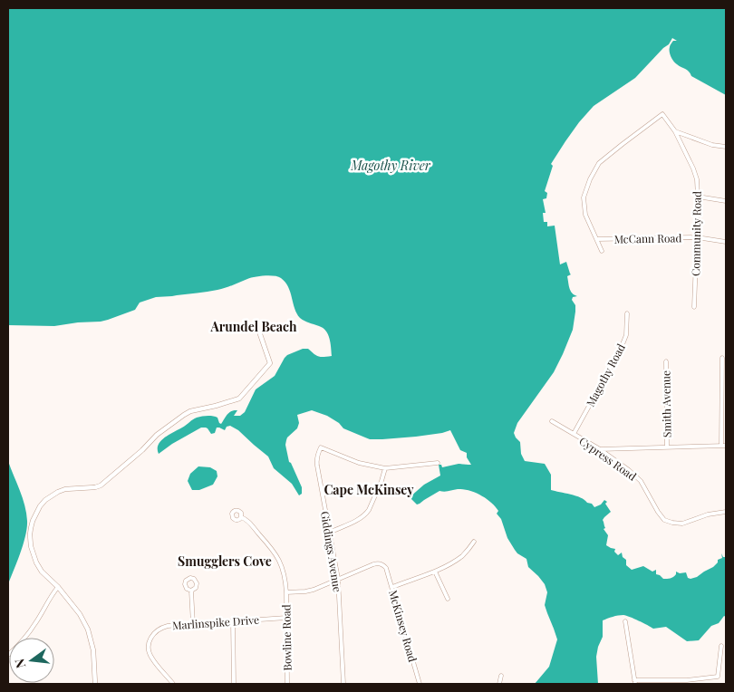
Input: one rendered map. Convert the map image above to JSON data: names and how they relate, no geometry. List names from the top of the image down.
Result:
{
  "streets": {
    "street": [
      "Community Road",
      "McCann Road",
      "Magothy Road",
      "Smith Avenue",
      "Cypress Road",
      "Giddings Avenue",
      "Marlinspike Drive",
      "McKinsey Road",
      "Bowline Road"
    ]
  },
  "crossings": [
    ["Community Road", "McCann Road"],
    ["Magothy Road", "Cypress Road"],
    ["Giddings Avenue", "McKinsey Road"],
    ["Marlinspike Drive", "Bowline Road"]
  ],
  "districts": ["Arundel Beach", "Cape McKinsey", "Smugglers Cove"],
  "water": ["Magothy River"],
  "north": "left"
}
